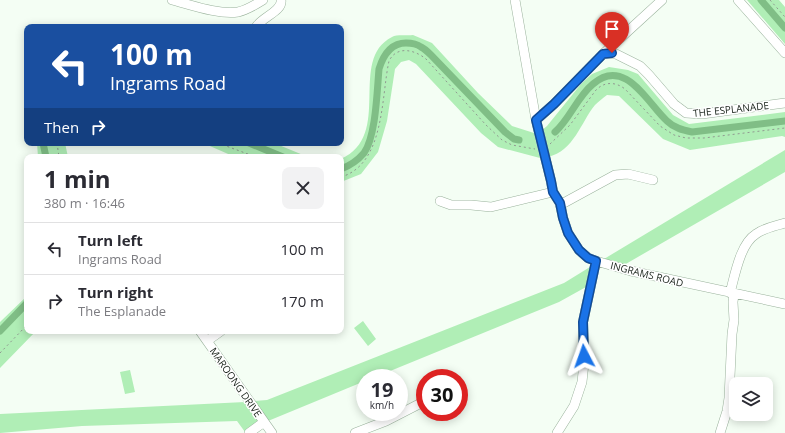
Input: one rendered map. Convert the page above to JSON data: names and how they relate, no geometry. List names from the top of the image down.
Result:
{
  "streets": {
    "street": ["THE ESPLANADE", "INGRAMS ROAD", "MAROONG DRIVE"]
  },
  "page": {
    "turn": ["100 m", "Ingrams Road"],
    "then": "Then",
    "heading": ["1 min", "380 m · 16:46"],
    "list": [
      {
        "name": "Turn left",
        "note": "Ingrams Road",
        "value": "100 m"
      },
      {
        "name": "Turn right",
        "note": "The Esplanade",
        "value": "170 m"
      }
    ],
    "speed": "19 km/h",
    "limit": "30"
  }
}
